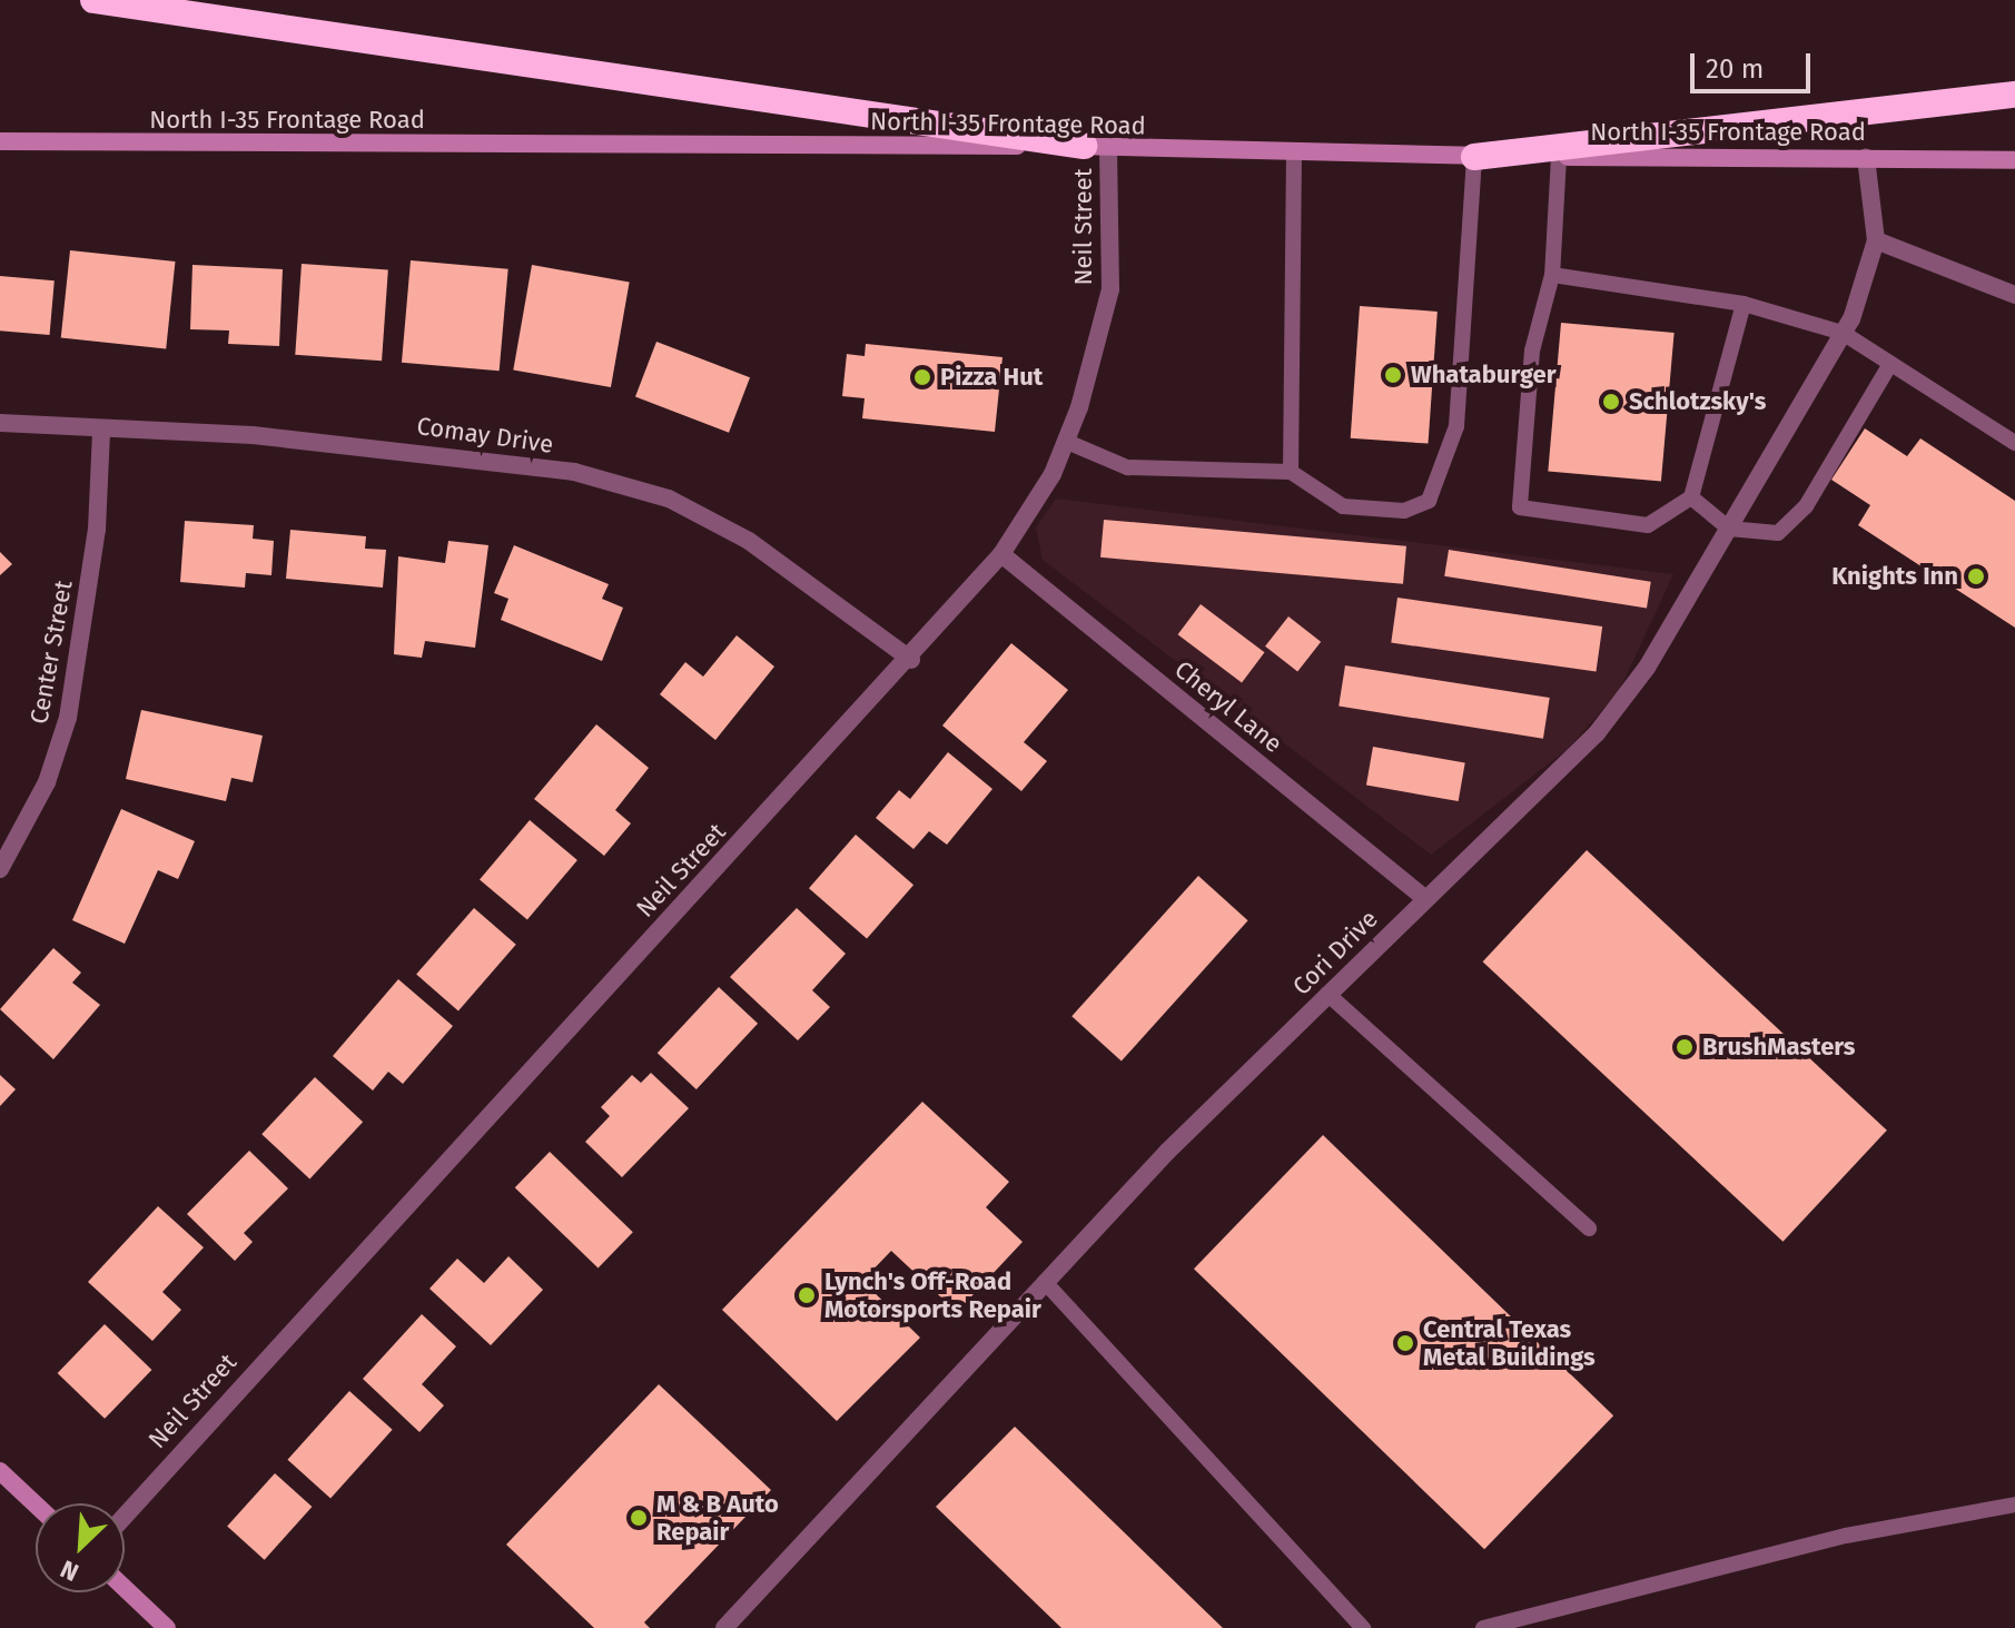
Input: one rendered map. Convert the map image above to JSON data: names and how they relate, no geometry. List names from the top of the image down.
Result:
{
  "streets": {
    "main road": ["North I-35 Frontage Road"],
    "street": [
      "Neil Street",
      "Comay Drive",
      "Center Street",
      "Cheryl Lane",
      "Cori Drive"
    ]
  },
  "crossings": [
    ["North I-35 Frontage Road", "Neil Street"],
    ["Neil Street", "Comay Drive"],
    ["Neil Street", "Cheryl Lane"],
    ["Comay Drive", "Center Street"],
    ["Cheryl Lane", "Cori Drive"]
  ],
  "places": [
    "Whataburger",
    "Pizza Hut",
    "Schlotzsky's",
    "Knights Inn",
    "BrushMasters",
    "Lynch's Off-Road Motorsports Repair",
    "Central Texas Metal Buildings",
    "M & B Auto Repair"
  ],
  "scale_bar": "20 m",
  "north": "bottom left"
}
